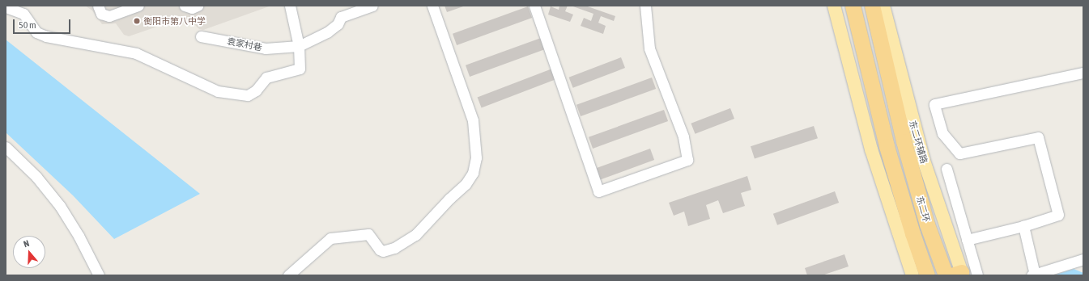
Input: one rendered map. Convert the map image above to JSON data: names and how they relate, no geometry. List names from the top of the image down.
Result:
{
  "streets": {
    "highway": ["东二环"],
    "main road": ["东二环辅路"],
    "street": ["袁家村巷"]
  },
  "places": ["衡阳市第八中学"],
  "scale_bar": "50 m",
  "north": "top"
}
